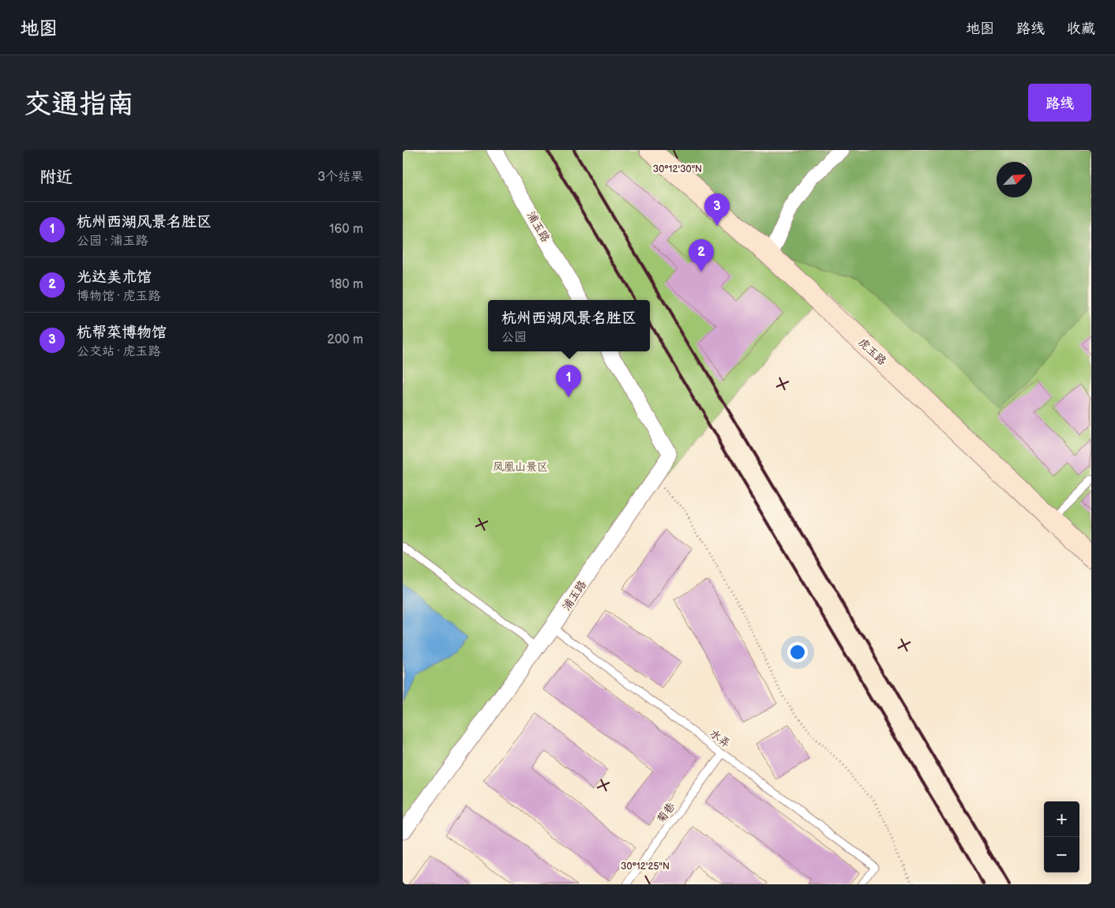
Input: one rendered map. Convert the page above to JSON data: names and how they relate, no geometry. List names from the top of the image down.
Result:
{
  "streets": {
    "street": ["浦玉路", "虎玉路"],
    "lane": ["水弄", "菊巷"]
  },
  "crossings": [
    ["浦玉路", "水弄"],
    ["水弄", "菊巷"]
  ],
  "parks": ["凤凰山景区"],
  "north": "top right",
  "page": {
    "header": "地图",
    "nav": ["地图", "路线", "收藏"],
    "buttons": "路线",
    "title": "交通指南",
    "heading": ["附近", "3个结果"],
    "pins": ["3", "2", "1"],
    "list": [
      {
        "mark": "1",
        "name": "杭州西湖风景名胜区",
        "note": "公园 · 浦玉路",
        "value": "160 m"
      },
      {
        "mark": "2",
        "name": "光达美术馆",
        "note": "博物馆 · 虎玉路",
        "value": "180 m"
      },
      {
        "mark": "3",
        "name": "杭帮菜博物馆",
        "note": "公交站 · 虎玉路",
        "value": "200 m"
      }
    ],
    "popup": ["杭州西湖风景名胜区", "公园"],
    "map_buttons": ["+", "−"]
  },
  "coordinates": ["30°12'30\"N", "30°12'25\"N"]
}
